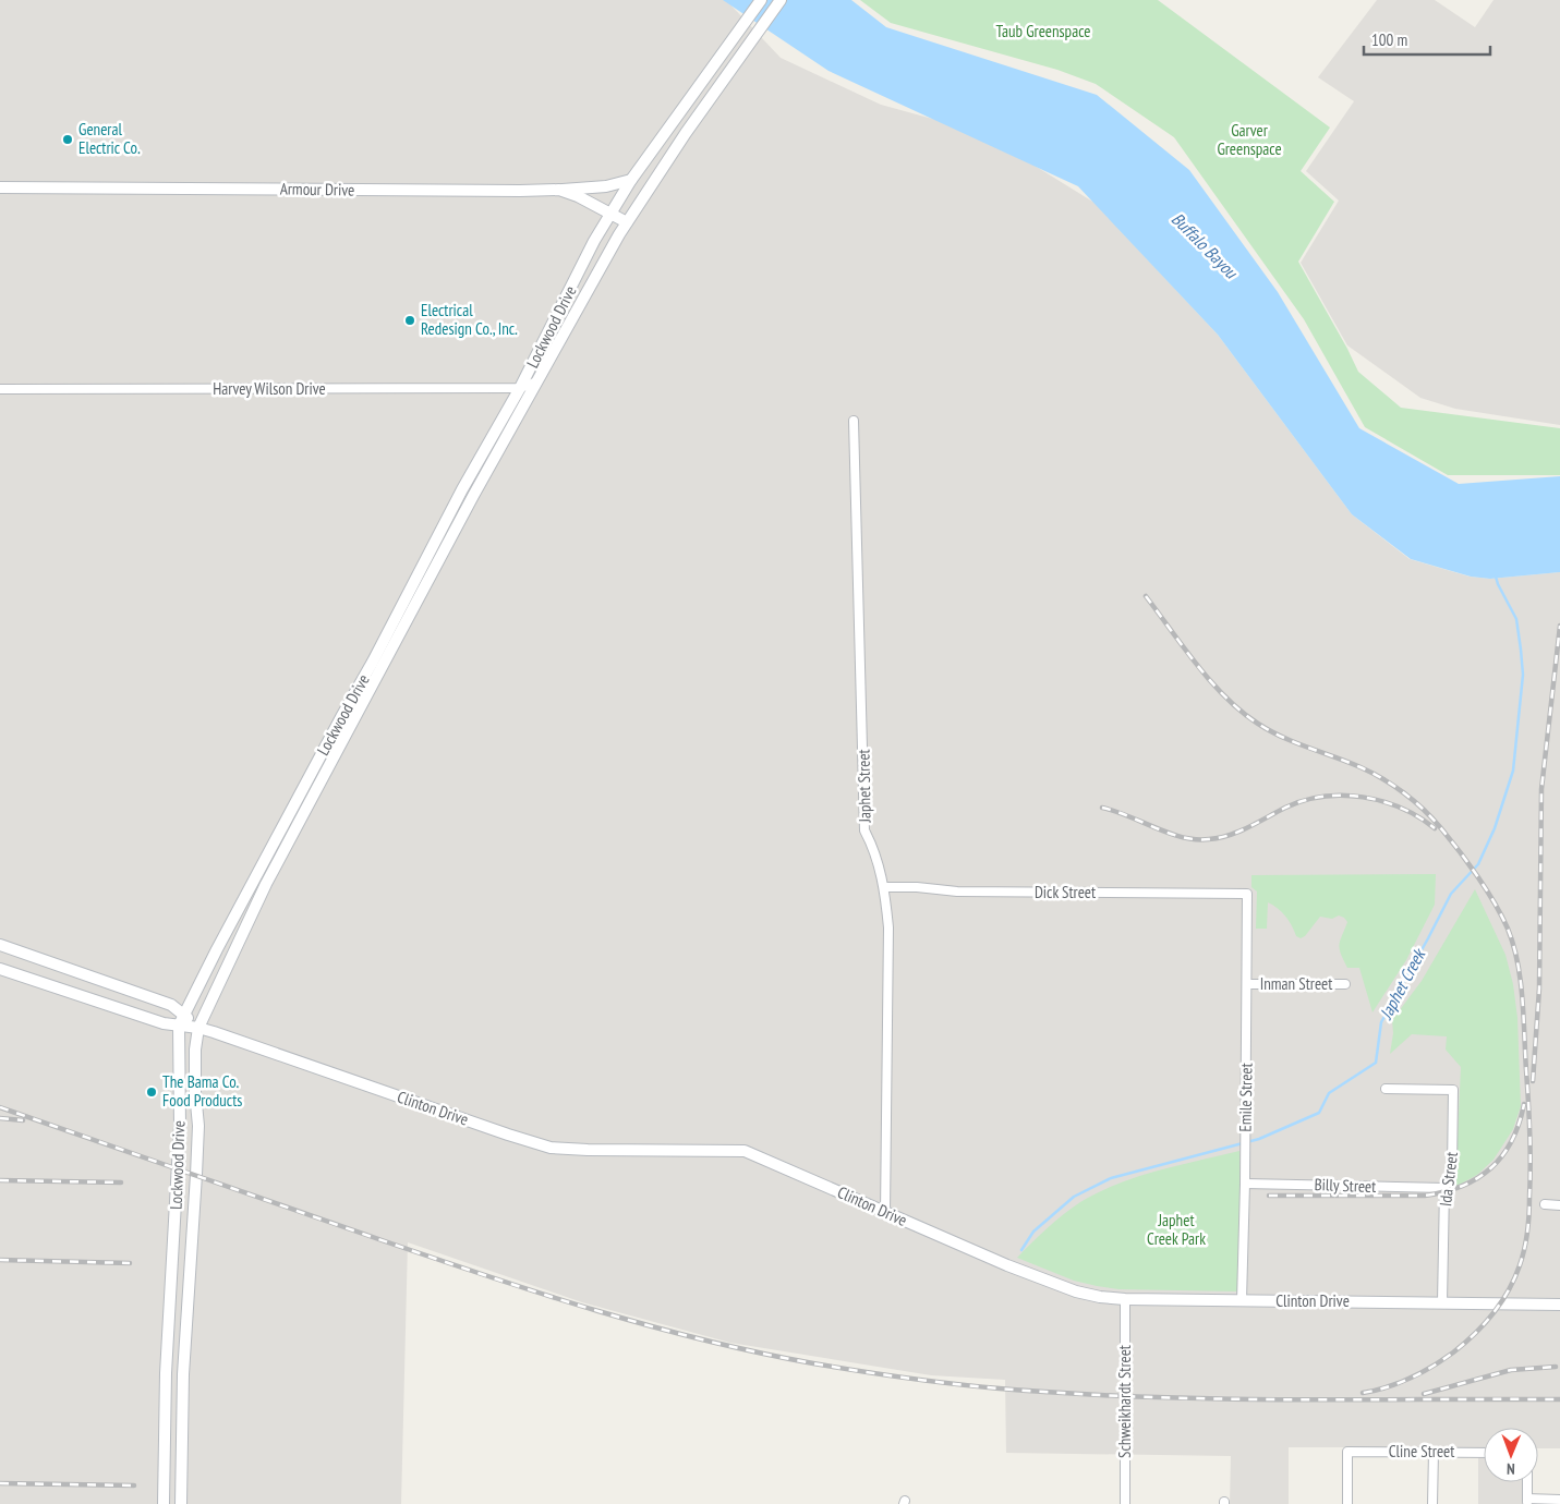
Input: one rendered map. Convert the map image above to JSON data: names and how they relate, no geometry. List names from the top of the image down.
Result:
{
  "streets": {
    "main road": ["Armour Drive", "Lockwood Drive", "Clinton Drive"],
    "street": [
      "Harvey Wilson Drive",
      "Japhet Street",
      "Dick Street",
      "Inman Street",
      "Emile Street",
      "Ida Street",
      "Billy Street",
      "Schweikhardt Street",
      "Cline Street"
    ]
  },
  "crossings": [
    ["Armour Drive", "Lockwood Drive"],
    ["Lockwood Drive", "Harvey Wilson Drive"],
    ["Lockwood Drive", "Clinton Drive"],
    ["Japhet Street", "Dick Street"],
    ["Japhet Street", "Clinton Drive"],
    ["Dick Street", "Emile Street"],
    ["Inman Street", "Emile Street"],
    ["Emile Street", "Clinton Drive"],
    ["Emile Street", "Billy Street"],
    ["Clinton Drive", "Ida Street"],
    ["Clinton Drive", "Schweikhardt Street"],
    ["Ida Street", "Billy Street"]
  ],
  "water": ["Buffalo Bayou", "Japhet Creek"],
  "parks": ["Taub Greenspace", "Garver Greenspace", "Japhet Creek Park"],
  "places": ["General Electric Co.", "Electrical Redesign Co., Inc.", "The Bama Co. Food Products"],
  "scale_bar": "100 m",
  "north": "bottom"
}
